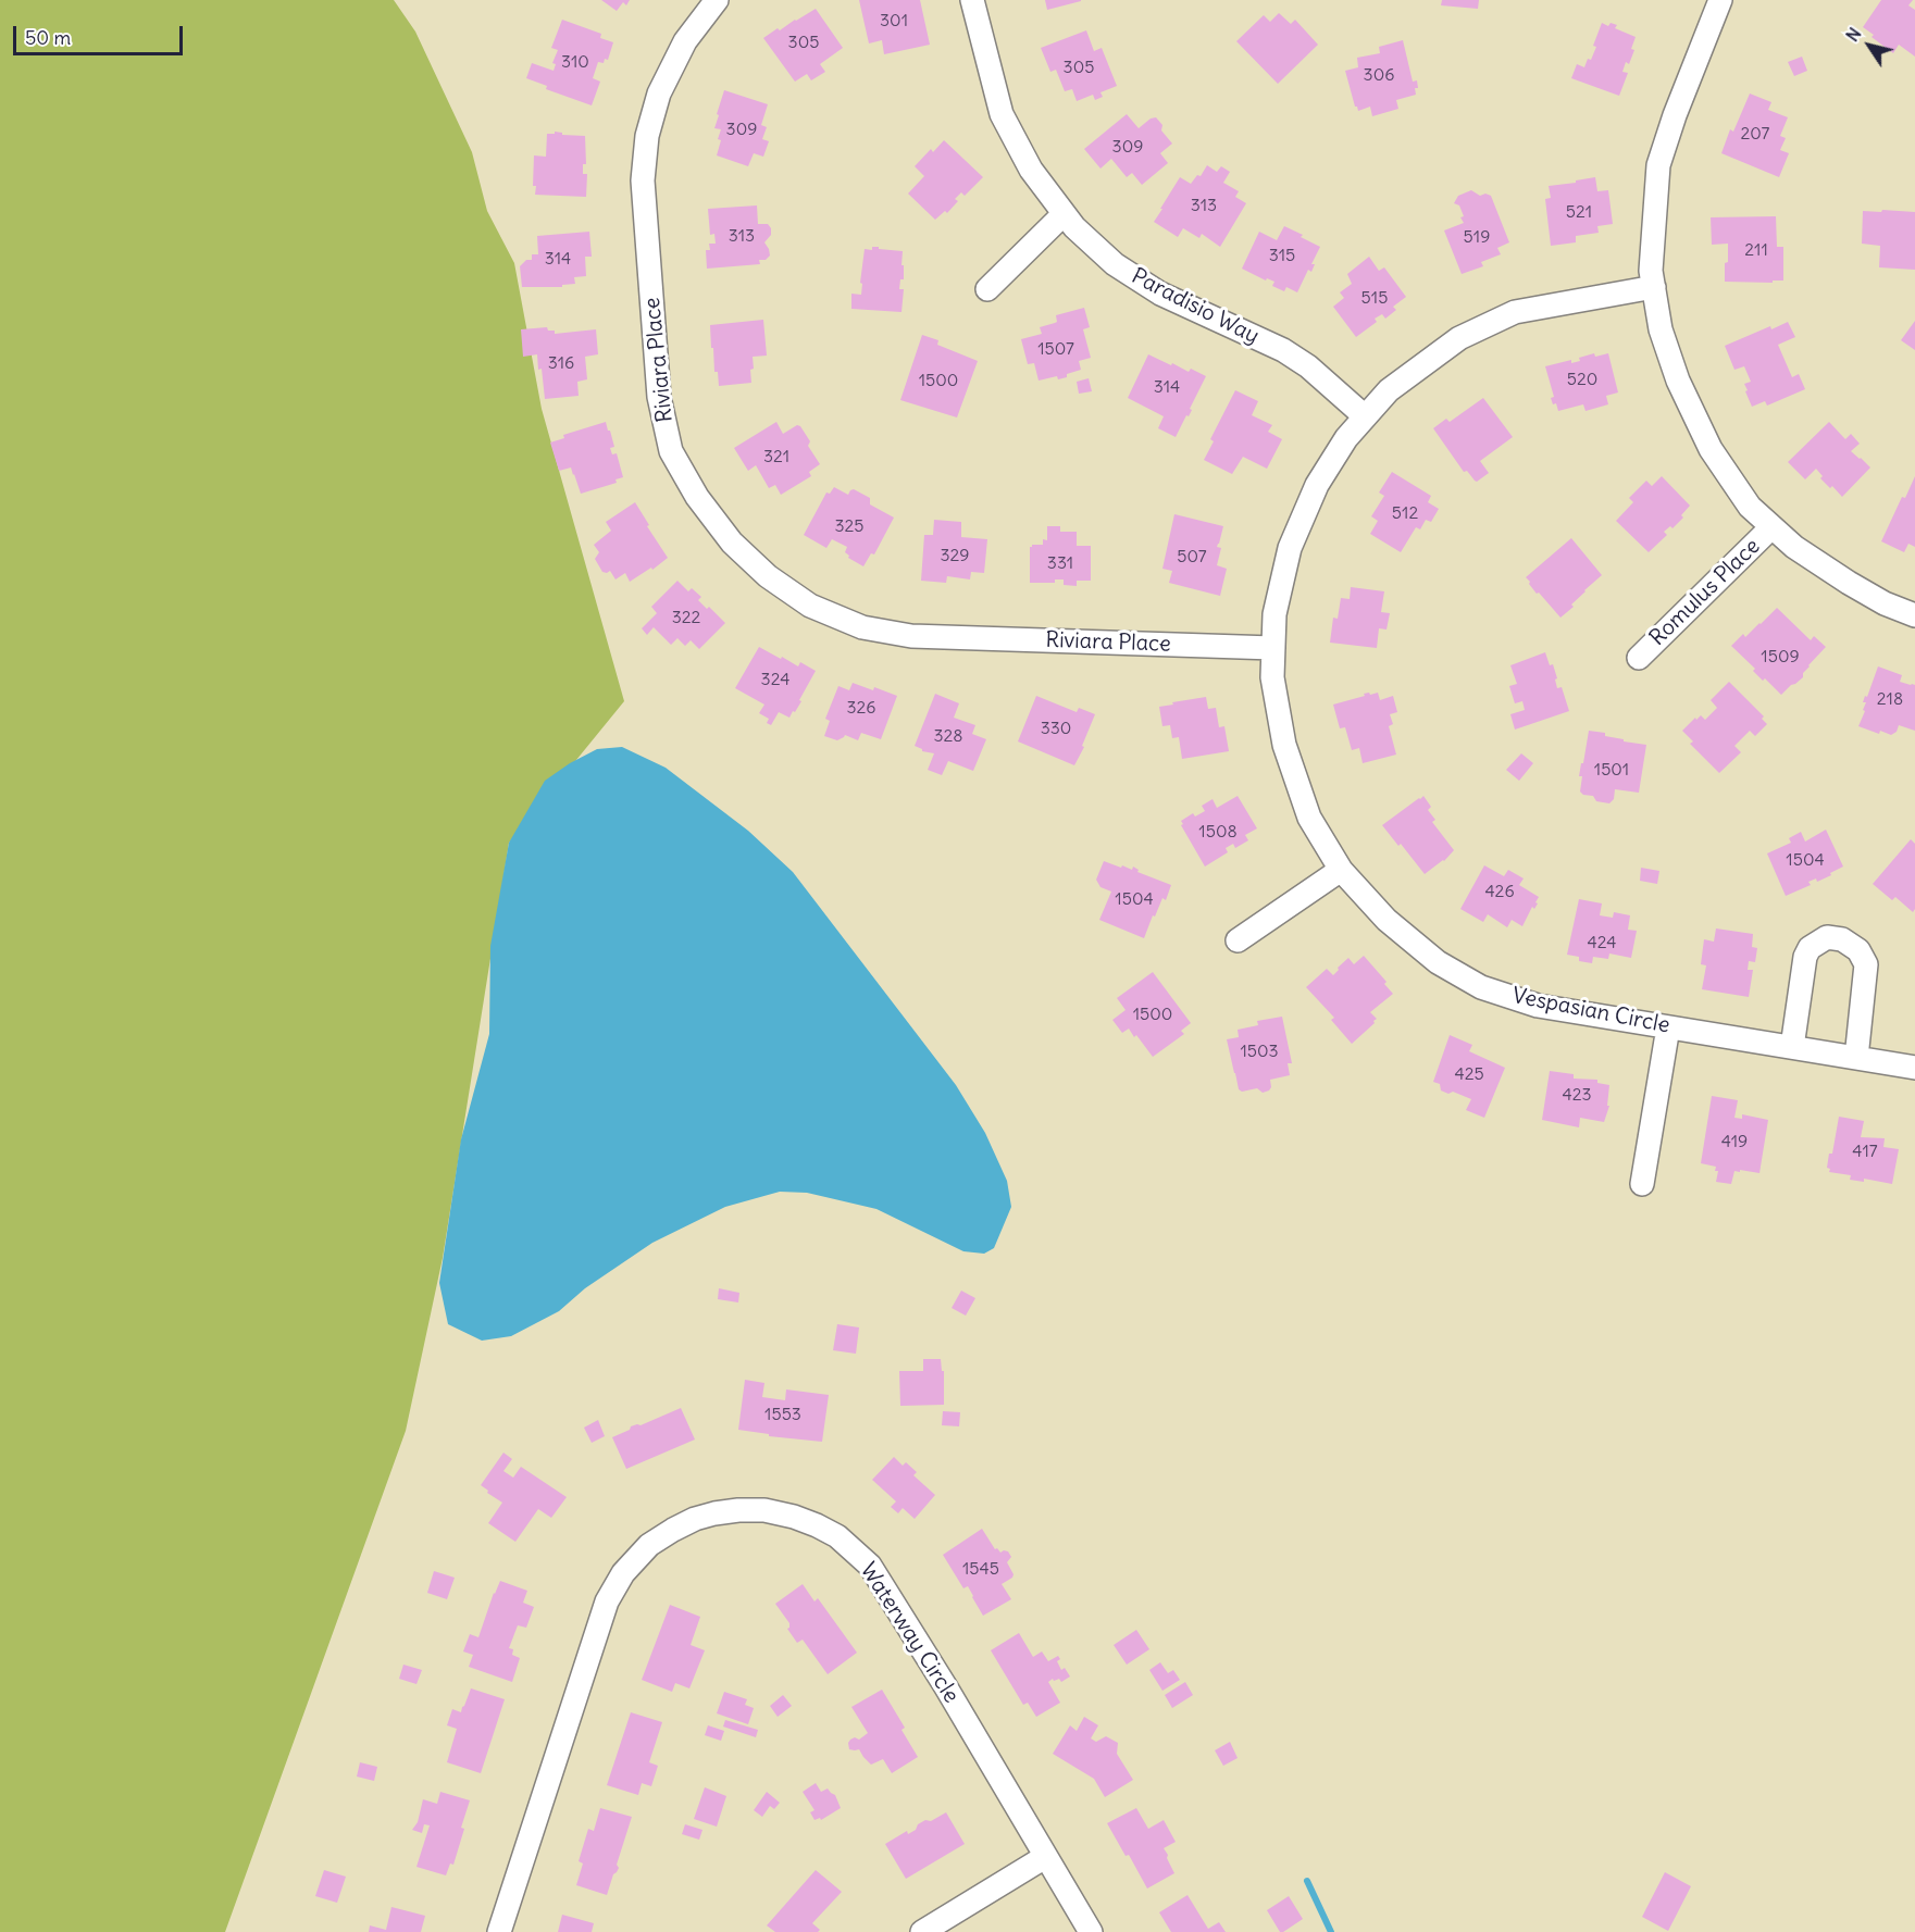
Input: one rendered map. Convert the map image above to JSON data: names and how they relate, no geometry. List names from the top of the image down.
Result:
{
  "streets": {
    "street": [
      "Paradisio Way",
      "Riviara Place",
      "Romulus Place",
      "Vespasian Circle",
      "Waterway Circle"
    ]
  },
  "crossings": [
    ["Paradisio Way", "Vespasian Circle"],
    ["Riviara Place", "Vespasian Circle"]
  ],
  "house_numbers": [
    "301",
    "305",
    "310",
    "305",
    "306",
    "309",
    "207",
    "309",
    "313",
    "521",
    "313",
    "519",
    "211",
    "315",
    "314",
    "515",
    "1507",
    "316",
    "520",
    "1500",
    "314",
    "321",
    "512",
    "325",
    "329",
    "507",
    "331",
    "322",
    "1509",
    "324",
    "218",
    "326",
    "330",
    "328",
    "1501",
    "1508",
    "1504",
    "426",
    "1504",
    "424",
    "1500",
    "1503",
    "425",
    "423",
    "419",
    "417",
    "1553",
    "1545"
  ],
  "scale_bar": "50 m",
  "north": "top left"
}
